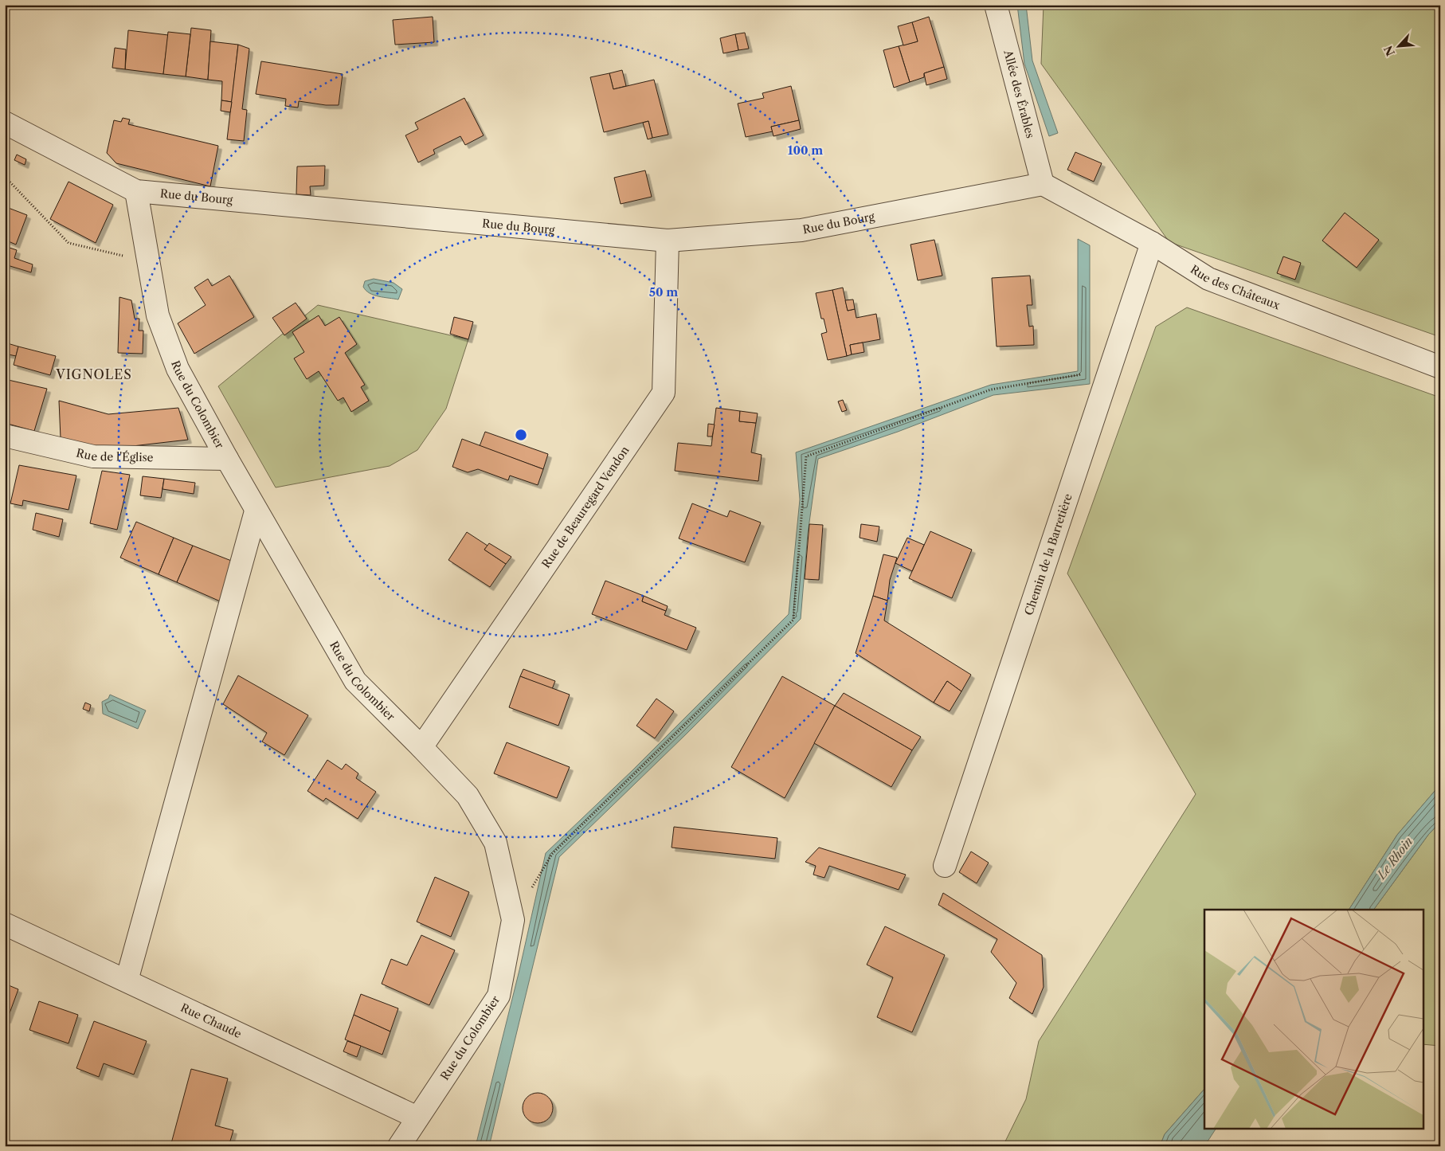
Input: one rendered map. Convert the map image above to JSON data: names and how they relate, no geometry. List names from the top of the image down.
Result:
{
  "streets": {
    "street": [
      "Allée des Érables",
      "Rue du Bourg",
      "Rue des Châteaux",
      "Rue du Colombier",
      "Rue de l'Église",
      "Rue de Beauregard Vendon",
      "Chemin de la Barretière",
      "Rue Chaude"
    ]
  },
  "crossings": [
    ["Allée des Érables", "Rue du Bourg"],
    ["Allée des Érables", "Rue des Châteaux"],
    ["Rue du Bourg", "Rue des Châteaux"],
    ["Rue du Bourg", "Rue du Colombier"],
    ["Rue du Bourg", "Rue de Beauregard Vendon"],
    ["Rue des Châteaux", "Chemin de la Barretière"],
    ["Rue du Colombier", "Rue de l'Église"],
    ["Rue du Colombier", "Rue de Beauregard Vendon"],
    ["Rue du Colombier", "Rue Chaude"]
  ],
  "districts": ["VIGNOLES"],
  "water": ["Le Rhoin"],
  "north": "bottom left",
  "rings": ["100 m", "50 m"]
}
